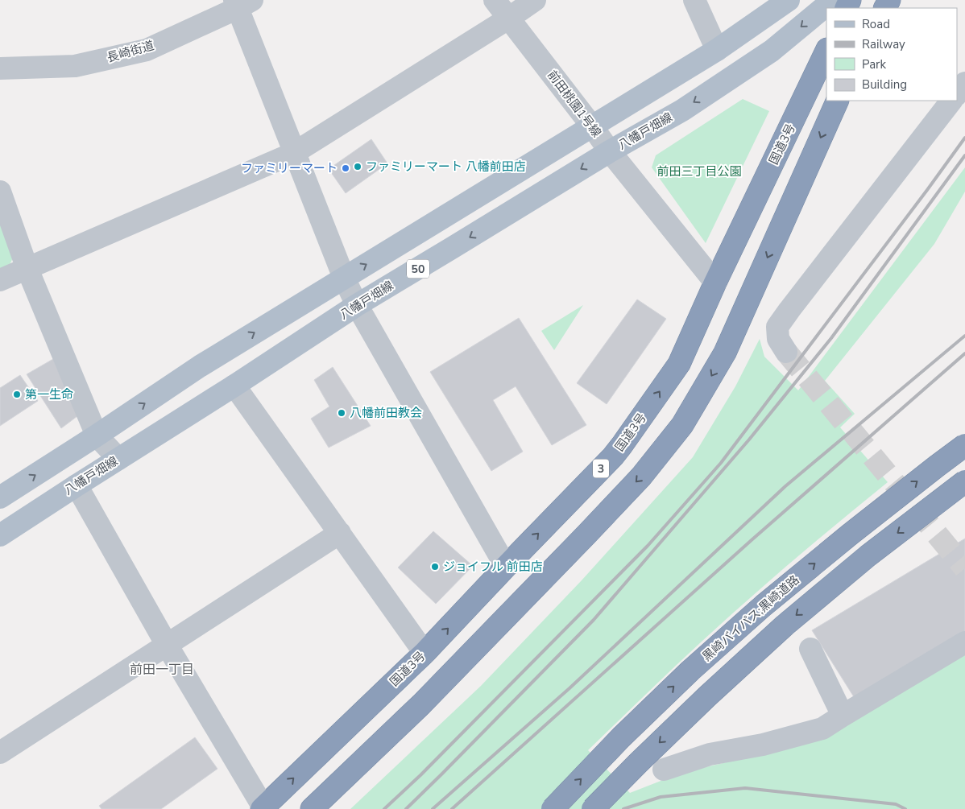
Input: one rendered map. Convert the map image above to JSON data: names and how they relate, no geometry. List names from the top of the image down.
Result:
{
  "streets": {
    "highway": ["国道3号", "3", "黒崎バイパス;黒崎道路"],
    "main road": ["八幡戸畑線", "50"],
    "street": ["長崎街道", "前田桃園1号線"]
  },
  "crossings": [
    ["前田桃園1号線", "八幡戸畑線"],
    ["前田桃園1号線", "国道3号"],
    ["前田桃園1号線", "50"]
  ],
  "districts": ["前田一丁目"],
  "parks": ["前田三丁目公園"],
  "places": [
    "ファミリーマート 八幡前田店",
    "ファミリーマート",
    "第一生命",
    "八幡前田教会",
    "ジョイフル 前田店"
  ],
  "legend": [
    "Road",
    "Railway",
    "Park",
    "Building"
  ]
}
